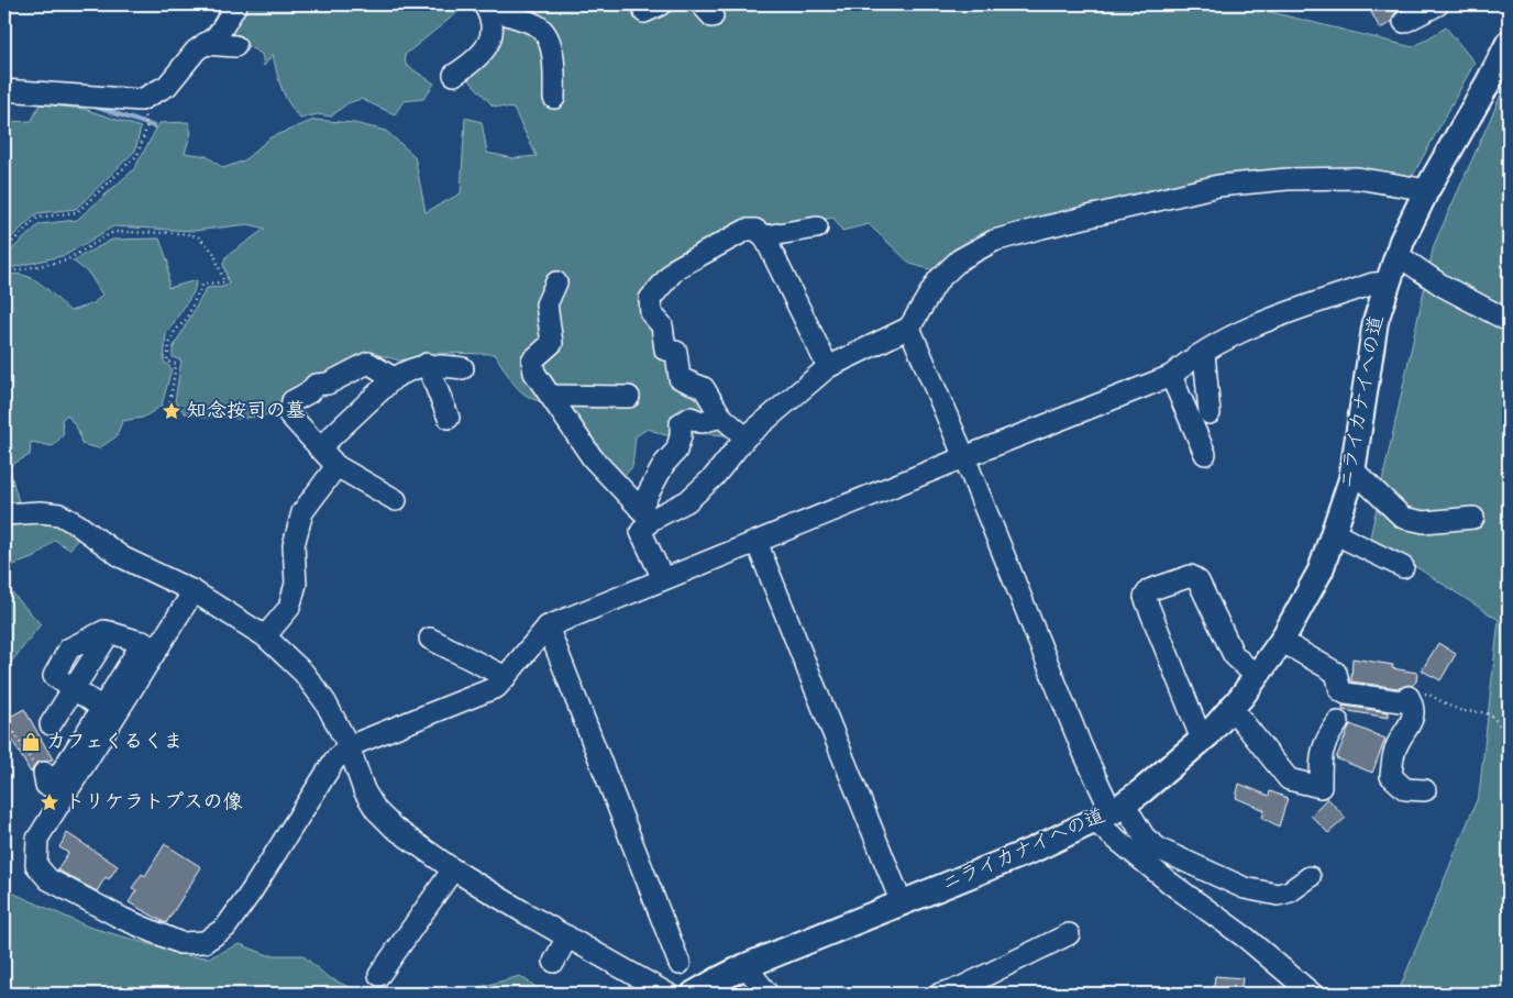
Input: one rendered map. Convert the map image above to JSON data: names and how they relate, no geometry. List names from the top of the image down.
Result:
{
  "streets": {
    "main road": ["ニライカナイへの道"]
  },
  "places": {
    "place": ["知念按司の墓", "トリケラトプスの像"],
    "shop": ["カフェくるくま"]
  }
}
